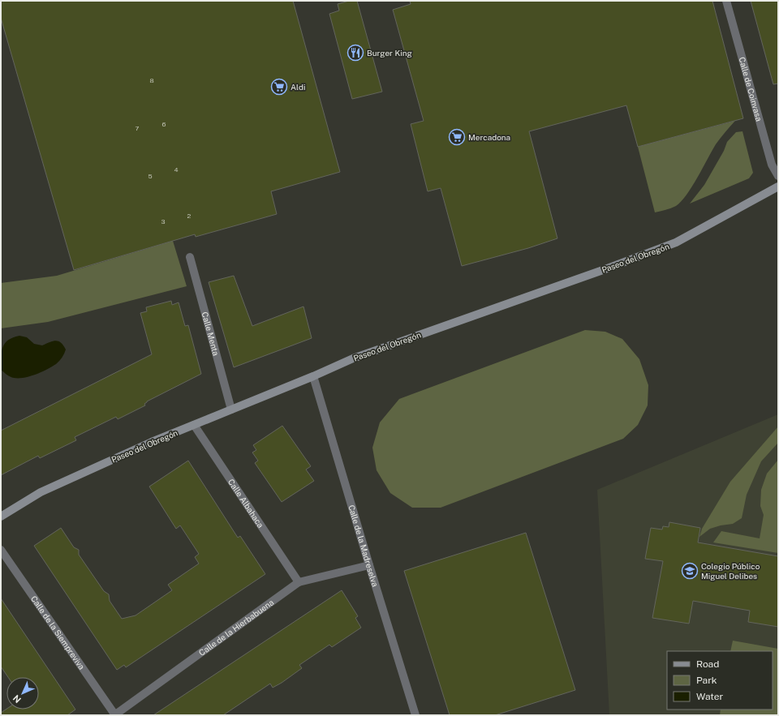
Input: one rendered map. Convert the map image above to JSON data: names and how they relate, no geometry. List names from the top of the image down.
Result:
{
  "streets": {
    "street": [
      "Calle de Coinvasa",
      "Paseo del Obregón",
      "Calle Menta",
      "Calle Albahaca",
      "Calle de la Madreselva",
      "Calle de la Hierbabuena",
      "Calle de la Siempreviva"
    ]
  },
  "crossings": [
    ["Paseo del Obregón", "Calle Menta"],
    ["Paseo del Obregón", "Calle Albahaca"],
    ["Paseo del Obregón", "Calle de la Madreselva"],
    ["Calle Albahaca", "Calle de la Hierbabuena"],
    ["Calle de la Madreselva", "Calle de la Hierbabuena"],
    ["Calle de la Hierbabuena", "Calle de la Siempreviva"]
  ],
  "places": {
    "restaurant": ["Burger King"],
    "supermarket": ["Aldi", "Mercadona"],
    "school or university": ["Colegio Público Miguel Delibes"]
  },
  "house_numbers": [
    "8",
    "6",
    "7",
    "4",
    "5",
    "2",
    "3"
  ],
  "legend": ["Road", "Park", "Water"],
  "north": "bottom left"
}
